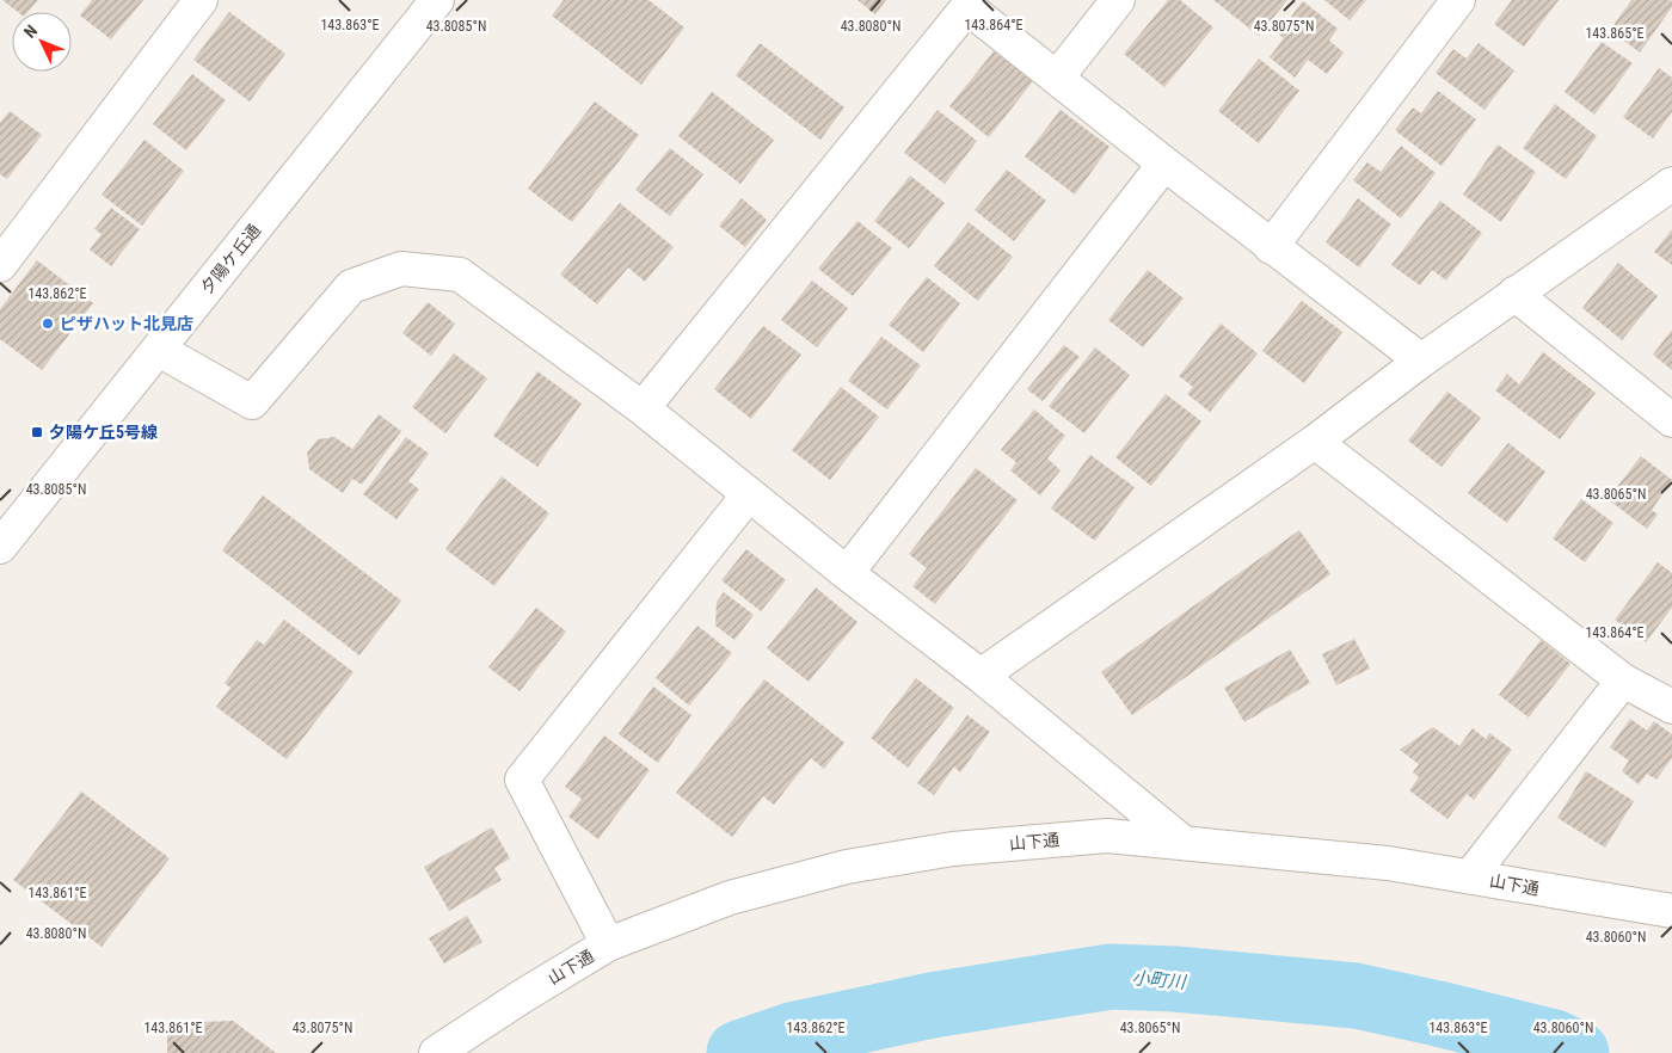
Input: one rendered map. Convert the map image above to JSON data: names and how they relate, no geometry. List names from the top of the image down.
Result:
{
  "streets": {
    "street": ["夕陽ケ丘通", "山下通"]
  },
  "water": ["小町川"],
  "places": {
    "other": ["ピザハット北見店"],
    "transit": ["夕陽ケ丘5号線"]
  },
  "north": "top left",
  "coordinates": [
    "143.863°E",
    "143.864°E",
    "43.8085°N",
    "43.8080°N",
    "43.8075°N",
    "143.865°E",
    "143.862°E",
    "43.8065°N",
    "143.861°E",
    "43.8060°N"
  ]
}
